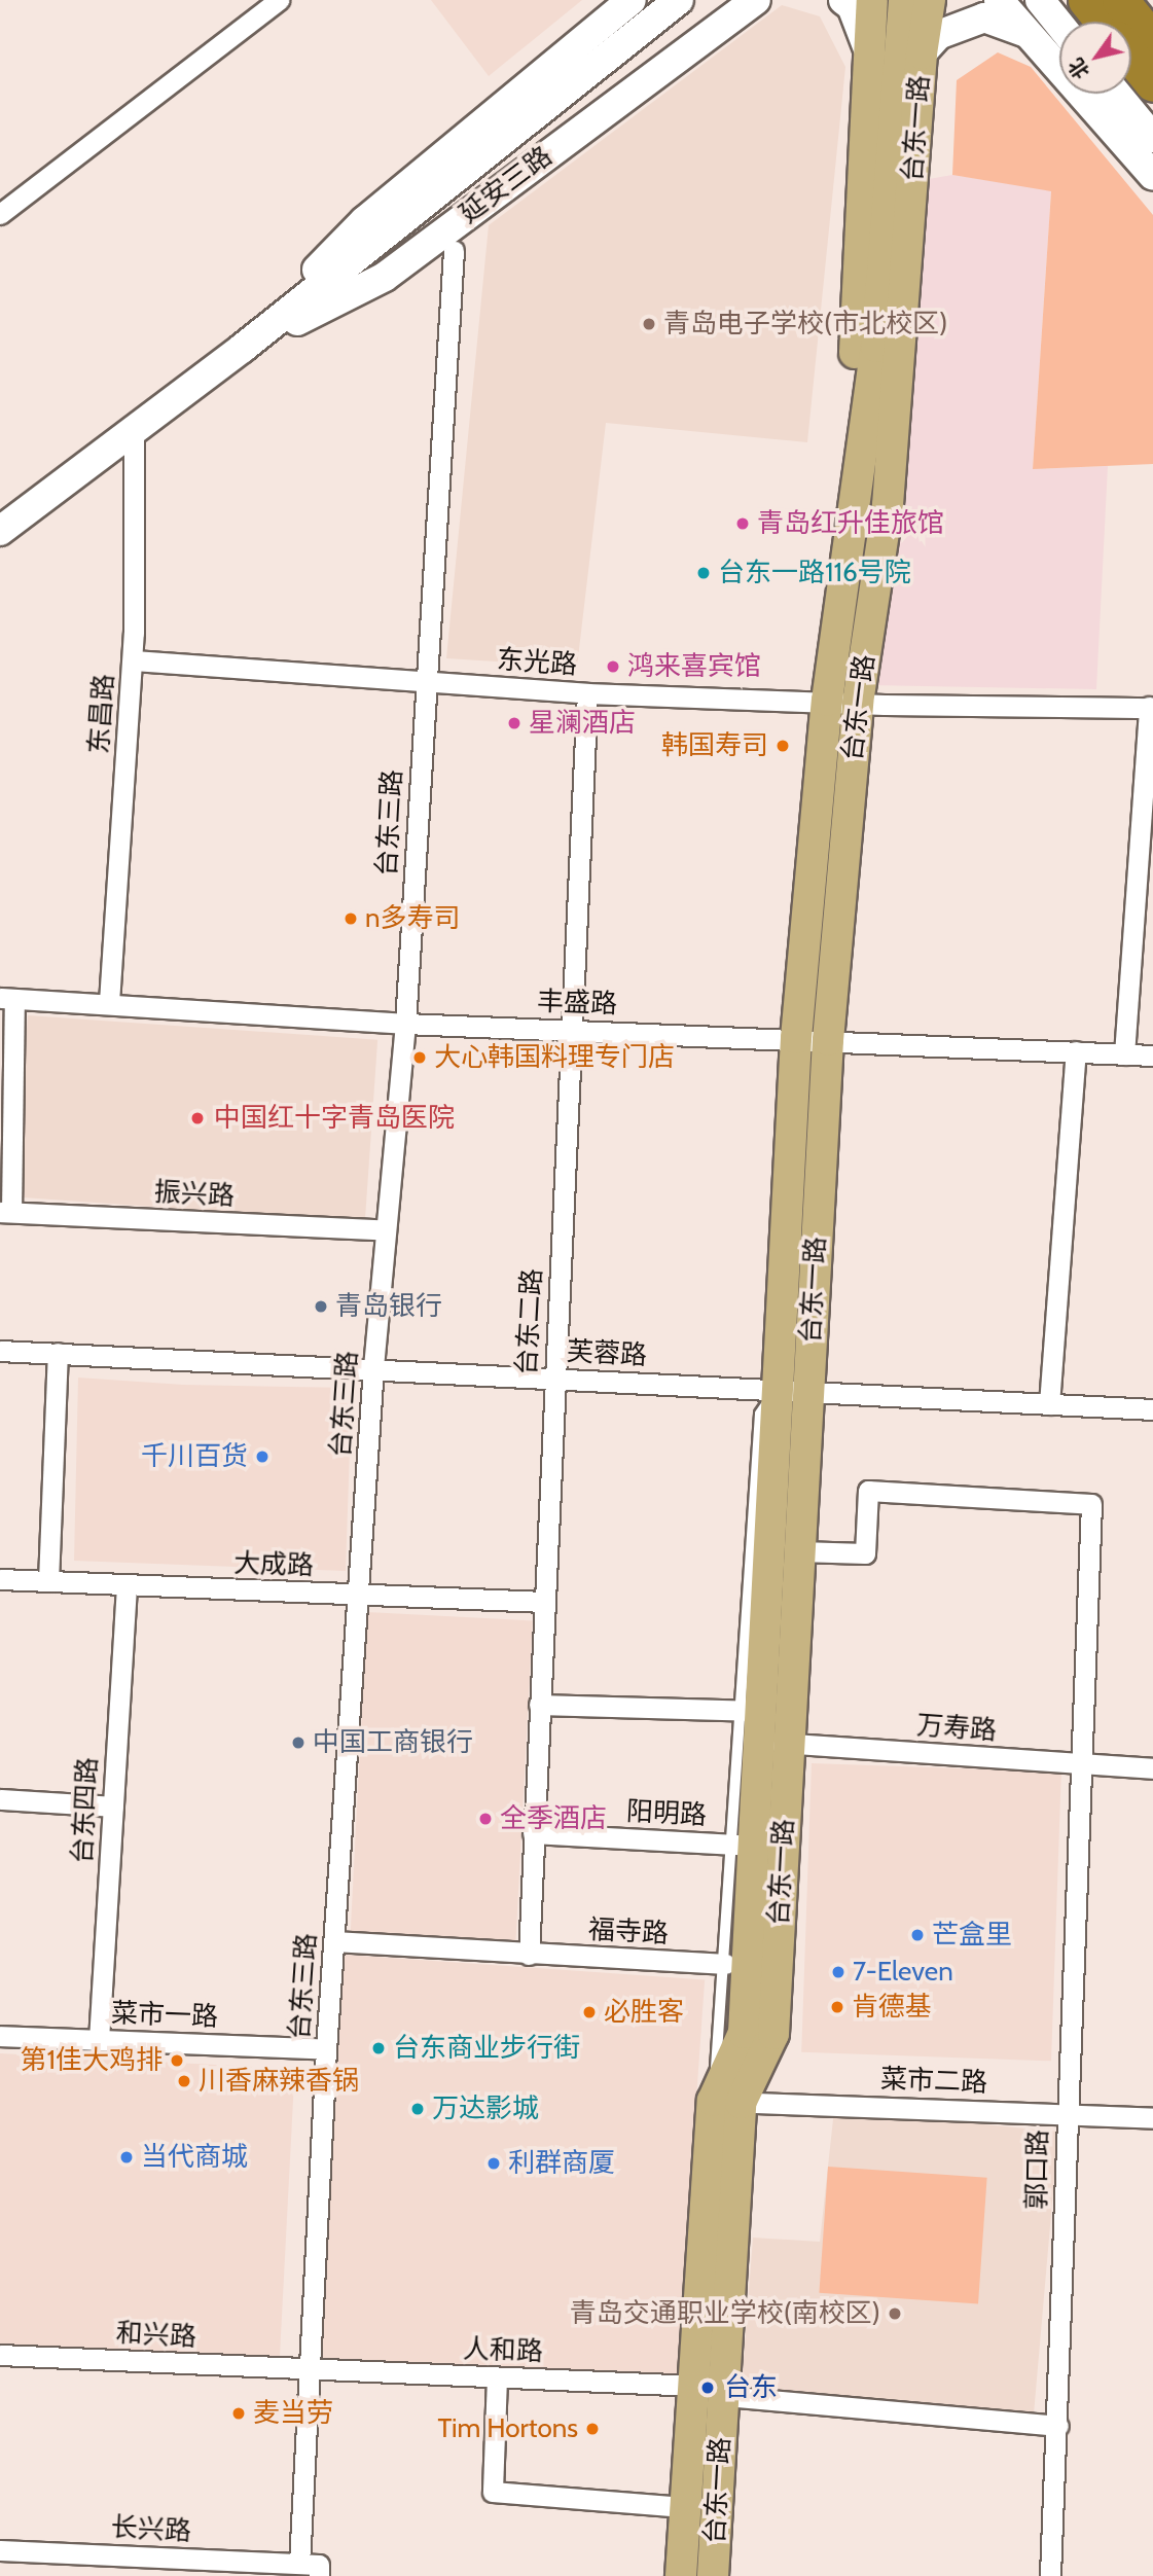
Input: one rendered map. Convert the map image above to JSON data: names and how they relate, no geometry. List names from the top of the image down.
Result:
{
  "streets": {
    "main road": ["台东一路", "延安三路"],
    "street": [
      "东光路",
      "东昌路",
      "台东三路",
      "丰盛路",
      "振兴路",
      "台东二路",
      "芙蓉路",
      "大成路",
      "万寿路",
      "台东四路",
      "阳明路",
      "福寺路",
      "菜市一路",
      "菜市二路",
      "郭口路",
      "和兴路",
      "人和路",
      "长兴路"
    ]
  },
  "crossings": [
    ["台东一路", "东光路"],
    ["台东一路", "丰盛路"],
    ["台东一路", "芙蓉路"],
    ["台东一路", "万寿路"],
    ["台东一路", "阳明路"],
    ["台东一路", "菜市二路"],
    ["台东一路", "郭口路"],
    ["台东一路", "人和路"],
    ["延安三路", "东昌路"],
    ["东光路", "东昌路"],
    ["东光路", "台东三路"],
    ["东光路", "台东二路"],
    ["东昌路", "丰盛路"],
    ["台东三路", "丰盛路"],
    ["台东三路", "振兴路"],
    ["台东三路", "芙蓉路"],
    ["台东三路", "大成路"],
    ["台东三路", "福寺路"],
    ["台东三路", "菜市一路"],
    ["台东三路", "和兴路"],
    ["台东三路", "人和路"],
    ["台东三路", "长兴路"],
    ["丰盛路", "台东二路"],
    ["台东二路", "芙蓉路"],
    ["台东二路", "大成路"],
    ["台东二路", "阳明路"],
    ["台东二路", "福寺路"],
    ["大成路", "台东四路"],
    ["万寿路", "郭口路"],
    ["台东四路", "菜市一路"],
    ["菜市二路", "郭口路"],
    ["和兴路", "人和路"]
  ],
  "places": [
    "青岛电子学校(市北校区)",
    "青岛红升佳旅馆",
    "台东一路116号院",
    "鸿来喜宾馆",
    "星澜酒店",
    "韩国寿司",
    "n多寿司",
    "大心韩国料理专门店",
    "中国红十字青岛医院",
    "青岛银行",
    "千川百货",
    "中国工商银行",
    "全季酒店",
    "芒盒里",
    "7-Eleven",
    "肯德基",
    "必胜客",
    "台东商业步行街",
    "第1佳大鸡排",
    "川香麻辣香锅",
    "万达影城",
    "当代商城",
    "利群商厦",
    "青岛交通职业学校(南校区)",
    "台东",
    "麦当劳",
    "Tim Hortons"
  ],
  "north": "bottom left"
}
